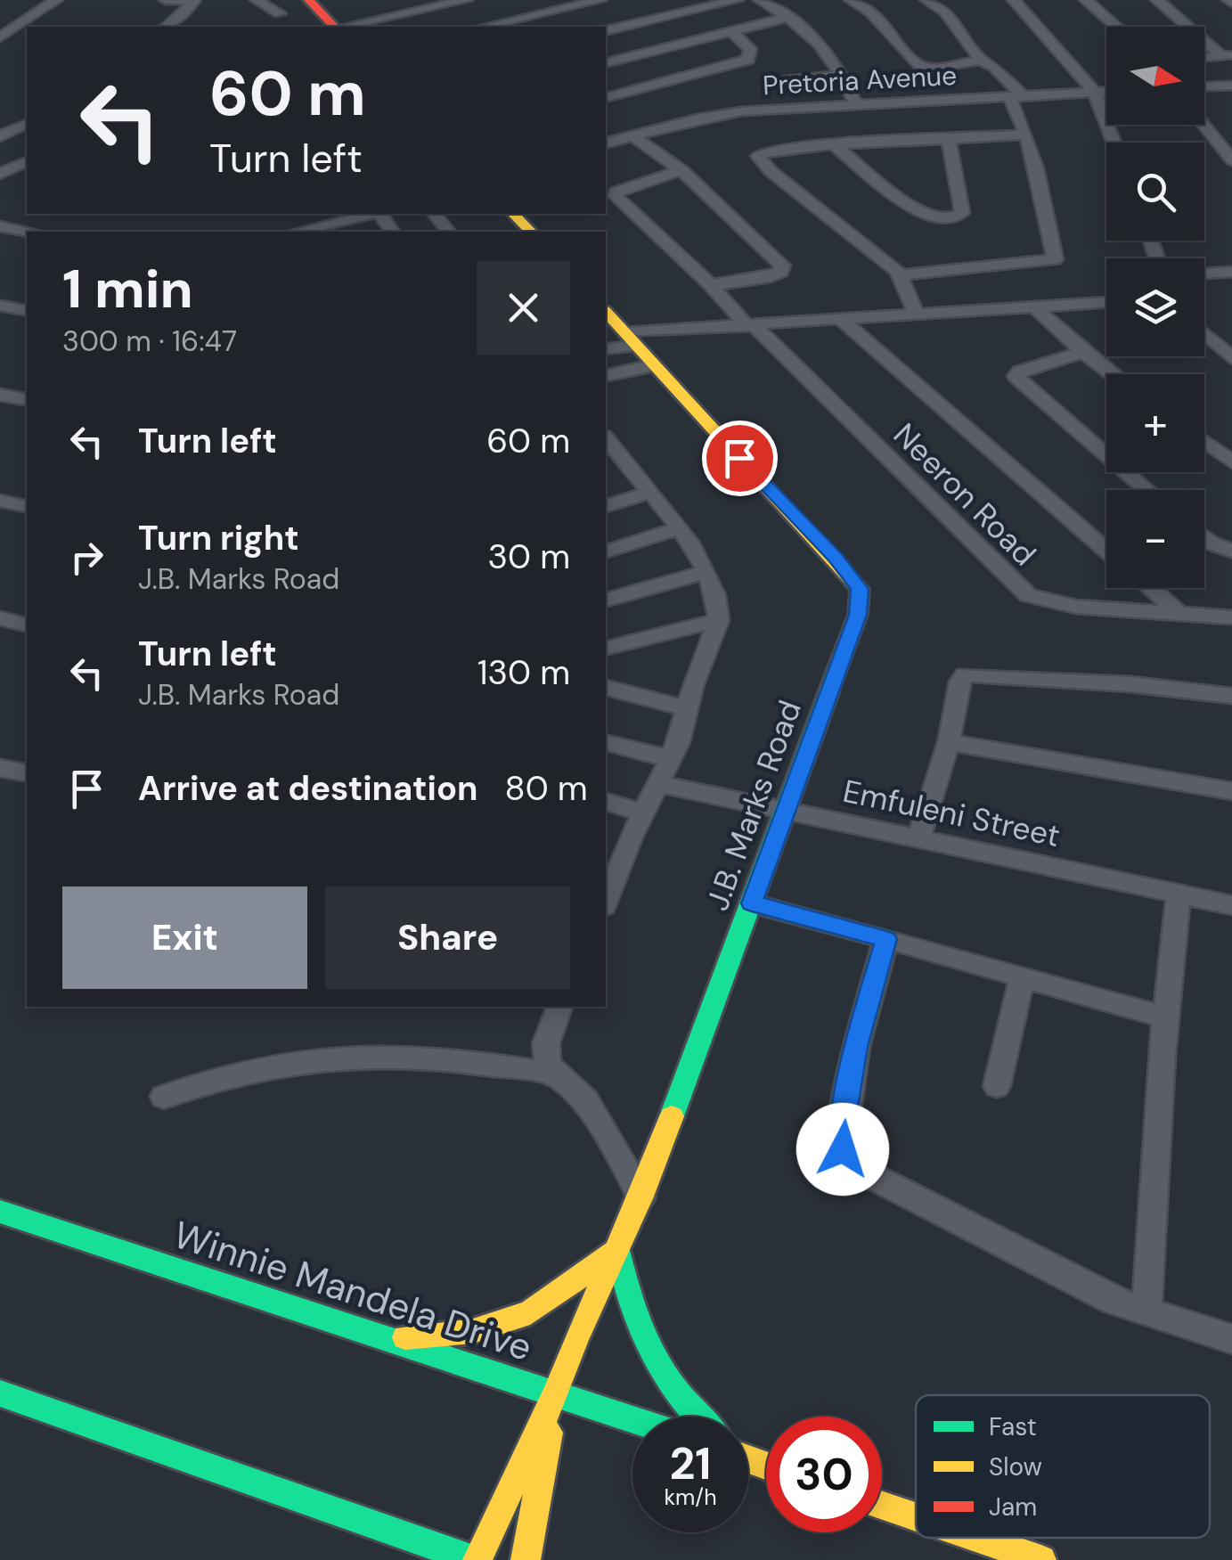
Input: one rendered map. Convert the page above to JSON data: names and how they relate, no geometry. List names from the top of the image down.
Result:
{
  "streets": {
    "street": [
      "Pretoria Avenue",
      "Neeron Road",
      "J.B. Marks Road",
      "Emfuleni Street",
      "Winnie Mandela Drive"
    ]
  },
  "crossings": [
    ["J.B. Marks Road", "Emfuleni Street"],
    ["J.B. Marks Road", "Winnie Mandela Drive"]
  ],
  "legend": ["Fast", "Slow", "Jam"],
  "north": "right",
  "page": {
    "map_buttons": ["+", "−"],
    "turn": ["60 m", "Turn left"],
    "heading": ["1 min", "300 m · 16:47"],
    "list": [
      {
        "name": "Turn left",
        "value": "60 m"
      },
      {
        "name": "Turn right",
        "note": "J.B. Marks Road",
        "value": "30 m"
      },
      {
        "name": "Turn left",
        "note": "J.B. Marks Road",
        "value": "130 m"
      },
      {
        "name": "Arrive at destination",
        "value": "80 m"
      }
    ],
    "buttons": ["Exit", "Share"],
    "speed": "21 km/h",
    "limit": "30"
  }
}
